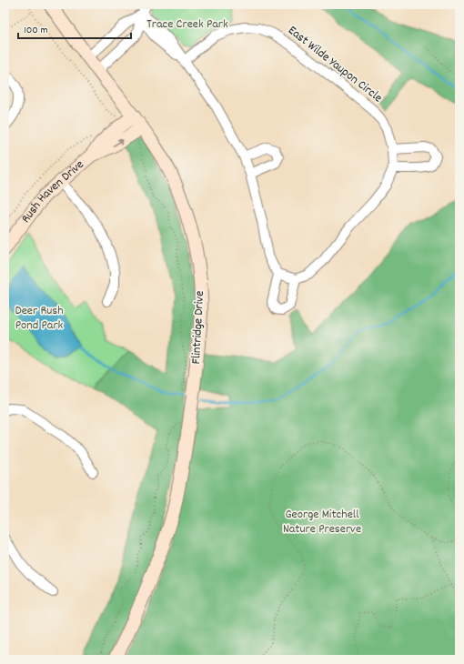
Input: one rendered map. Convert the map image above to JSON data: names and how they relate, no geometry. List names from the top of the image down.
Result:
{
  "streets": {
    "street": ["East Wilde Yaupon Circle", "Rush Haven Drive", "Flintridge Drive"]
  },
  "crossings": [
    ["Rush Haven Drive", "Flintridge Drive"]
  ],
  "parks": ["Trace Creek Park", "Deer Rush Pond Park", "George Mitchell Nature Preserve"],
  "scale_bar": "100 m"
}
